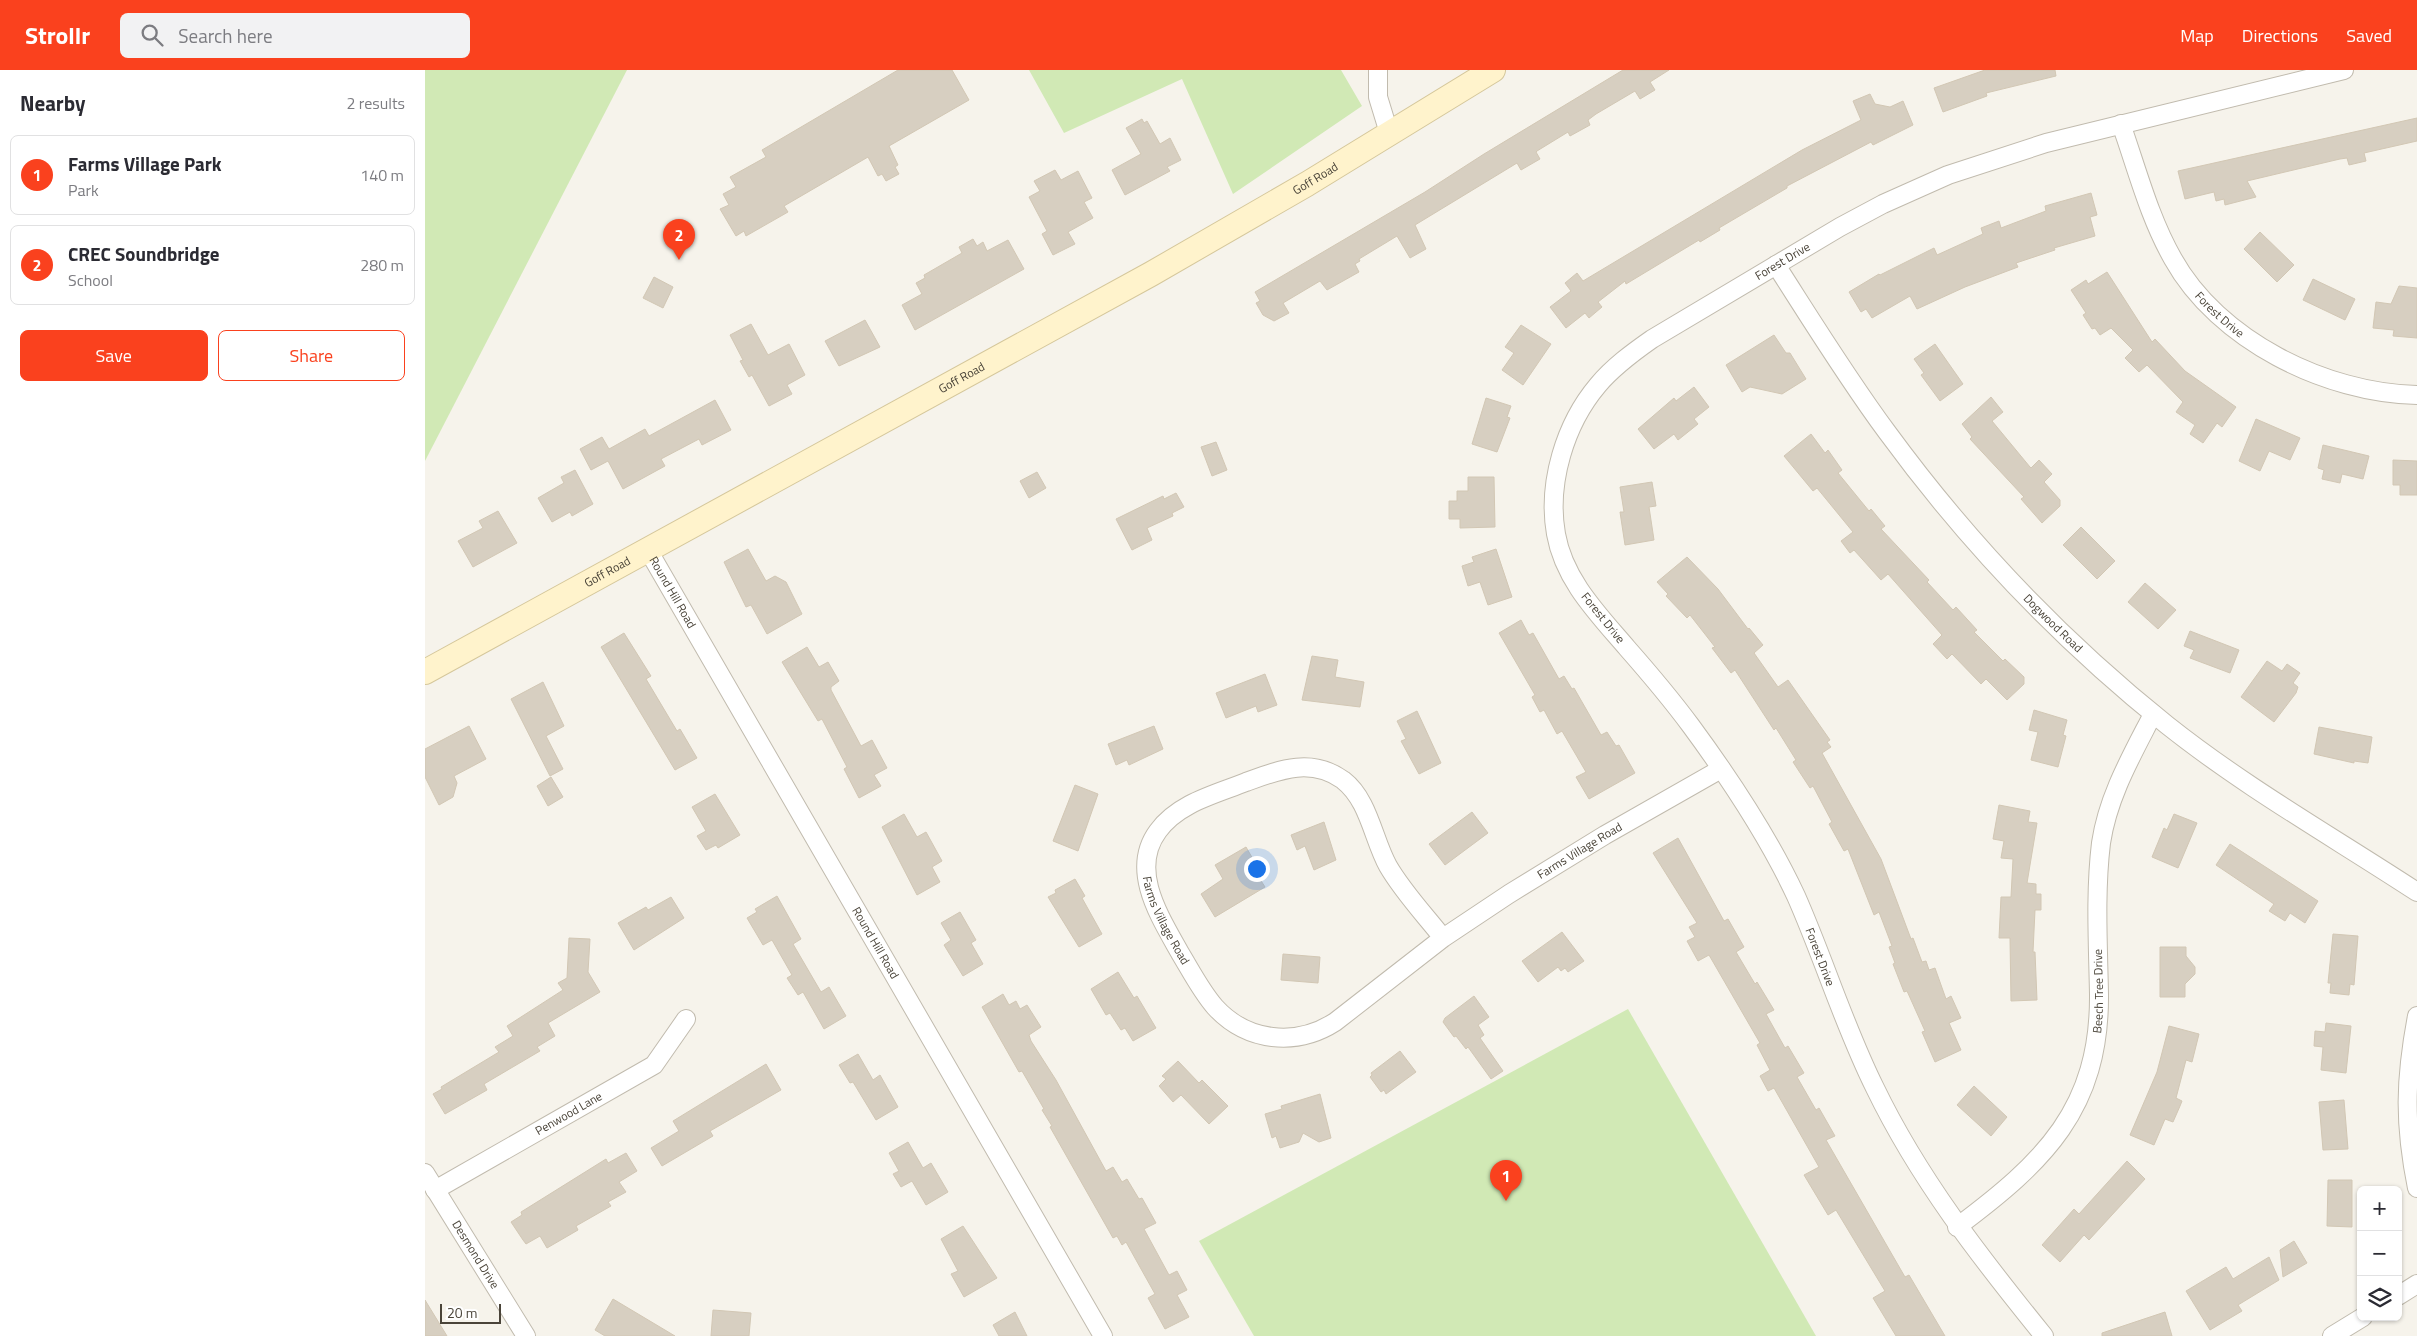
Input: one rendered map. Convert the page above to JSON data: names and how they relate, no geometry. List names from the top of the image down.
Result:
{
  "streets": {
    "street": [
      "Goff Road",
      "Forest Drive",
      "Round Hill Road",
      "Dogwood Road",
      "Farms Village Road",
      "Beech Tree Drive",
      "Penwood Lane",
      "Desmond Drive"
    ]
  },
  "crossings": [
    ["Goff Road", "Round Hill Road"],
    ["Forest Drive", "Dogwood Road"],
    ["Forest Drive", "Farms Village Road"],
    ["Forest Drive", "Beech Tree Drive"],
    ["Dogwood Road", "Beech Tree Drive"],
    ["Penwood Lane", "Desmond Drive"]
  ],
  "scale_bar": "20 m",
  "page": {
    "header": "Strollr",
    "search": "Search here",
    "nav": ["Map", "Directions", "Saved"],
    "heading": ["Nearby", "2 results"],
    "list": [
      {
        "mark": "1",
        "name": "Farms Village Park",
        "note": "Park",
        "value": "140 m"
      },
      {
        "mark": "2",
        "name": "CREC Soundbridge",
        "note": "School",
        "value": "280 m"
      }
    ],
    "pins": ["2", "1"],
    "buttons": ["Save", "Share"],
    "map_buttons": ["+", "−"],
    "scale": "20 m"
  }
}
